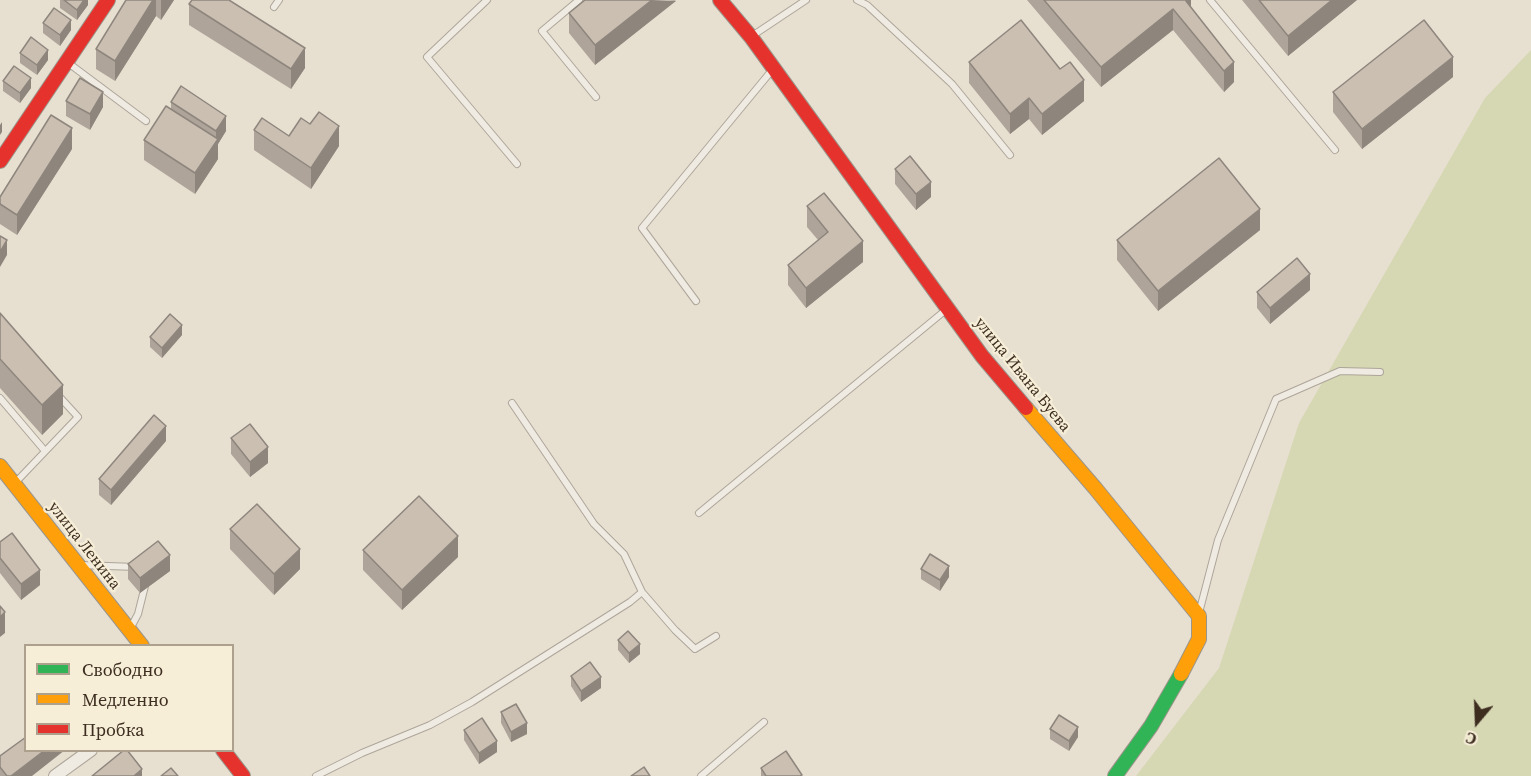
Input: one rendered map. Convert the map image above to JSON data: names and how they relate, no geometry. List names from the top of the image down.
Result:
{
  "streets": {
    "street": ["улица Ивана Буева", "улица Ленина"]
  },
  "legend": ["Свободно", "Медленно", "Пробка"],
  "north": "bottom"
}
